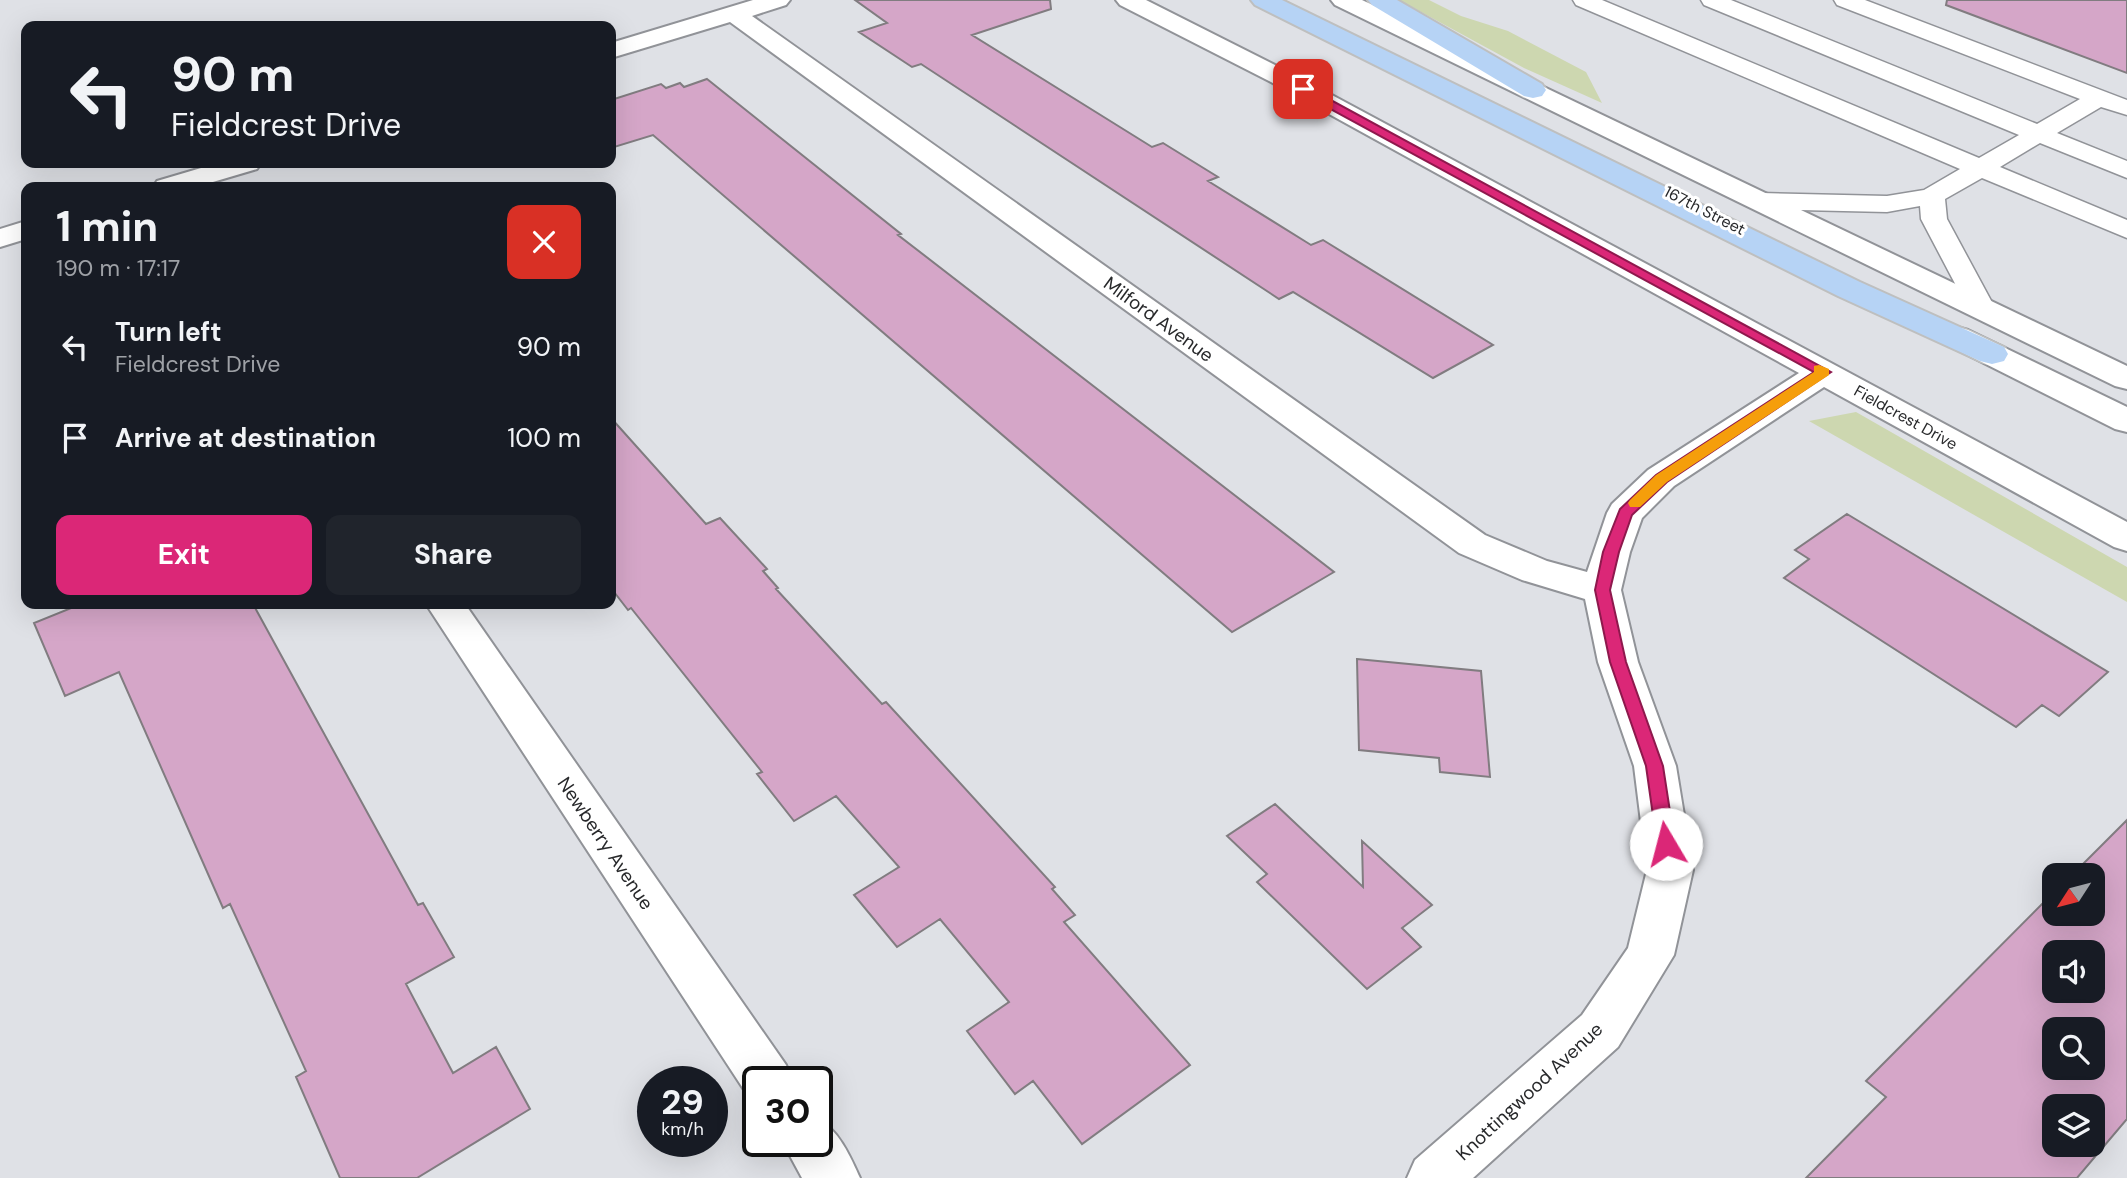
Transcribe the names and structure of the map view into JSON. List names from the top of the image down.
{
  "streets": {
    "street": [
      "167th Street",
      "Milford Avenue",
      "Fieldcrest Drive",
      "Newberry Avenue",
      "Knottingwood Avenue"
    ]
  },
  "crossings": [
    ["Milford Avenue", "Knottingwood Avenue"],
    ["Fieldcrest Drive", "Knottingwood Avenue"]
  ],
  "north": "bottom left",
  "page": {
    "turn": ["90 m", "Fieldcrest Drive"],
    "heading": ["1 min", "190 m · 17:17"],
    "list": [
      {
        "name": "Turn left",
        "note": "Fieldcrest Drive",
        "value": "90 m"
      },
      {
        "name": "Arrive at destination",
        "value": "100 m"
      }
    ],
    "buttons": ["Exit", "Share"],
    "speed": "29 km/h",
    "limit": "30"
  }
}
